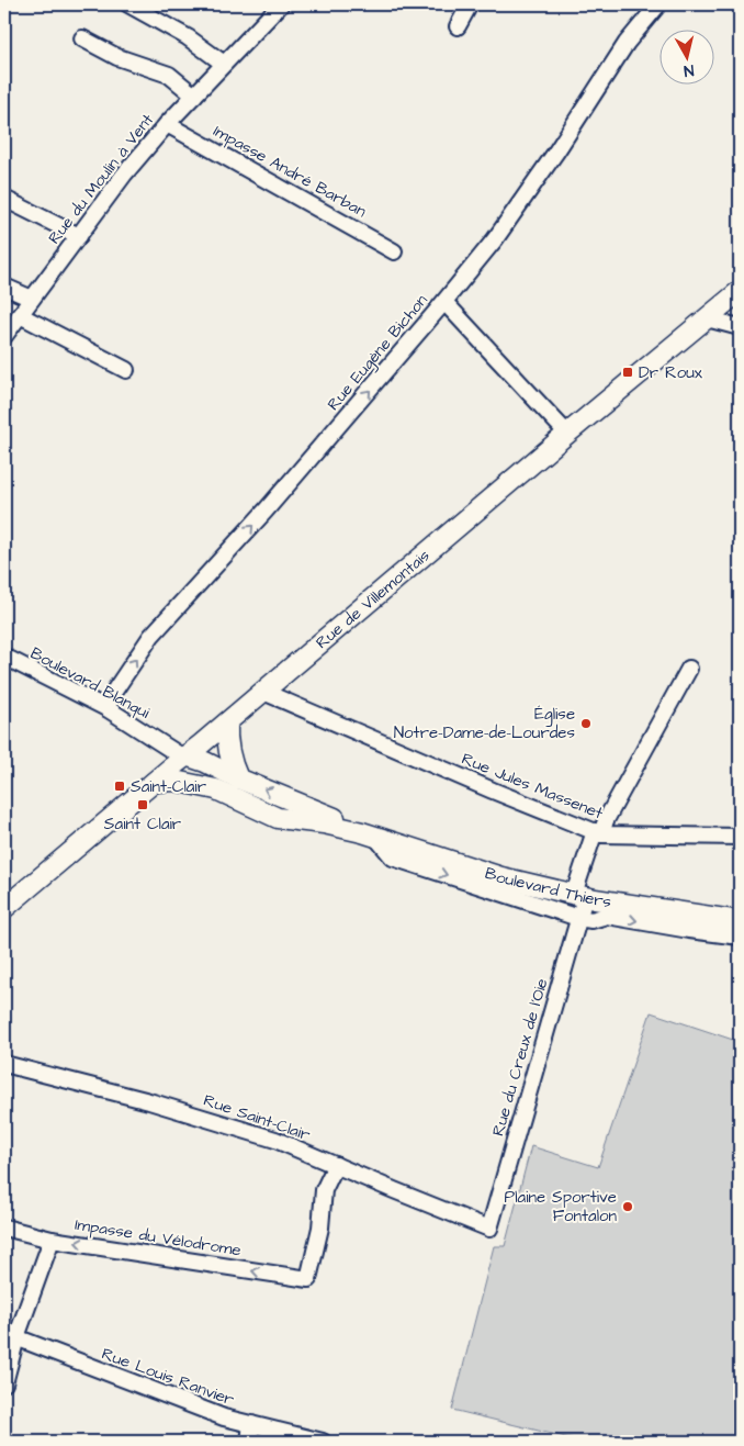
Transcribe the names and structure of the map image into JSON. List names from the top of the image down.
{
  "streets": {
    "main road": ["Rue de Villemontais", "Boulevard Thiers"],
    "street": [
      "Impasse André Barban",
      "Rue du Moulin à Vent",
      "Rue Eugène Bichon",
      "Boulevard Blanqui",
      "Rue Jules Massenet",
      "Rue du Creux de l'Oie",
      "Rue Saint-Clair",
      "Impasse du Vélodrome",
      "Rue Louis Ranvier"
    ]
  },
  "crossings": [
    ["Impasse André Barban", "Rue du Moulin à Vent"],
    ["Rue Eugène Bichon", "Boulevard Blanqui"],
    ["Rue de Villemontais", "Boulevard Blanqui"],
    ["Rue de Villemontais", "Rue Jules Massenet"],
    ["Rue de Villemontais", "Boulevard Thiers"],
    ["Boulevard Blanqui", "Boulevard Thiers"],
    ["Rue Jules Massenet", "Rue du Creux de l'Oie"],
    ["Boulevard Thiers", "Rue du Creux de l'Oie"],
    ["Rue du Creux de l'Oie", "Rue Saint-Clair"],
    ["Rue Saint-Clair", "Impasse du Vélodrome"]
  ],
  "one_way": ["Rue Eugène Bichon"],
  "places": {
    "transit": ["Dr Roux", "Saint-Clair", "Saint Clair"],
    "other": ["Église Notre-Dame-de-Lourdes", "Plaine Sportive Fontalon"]
  },
  "north": "bottom"
}
